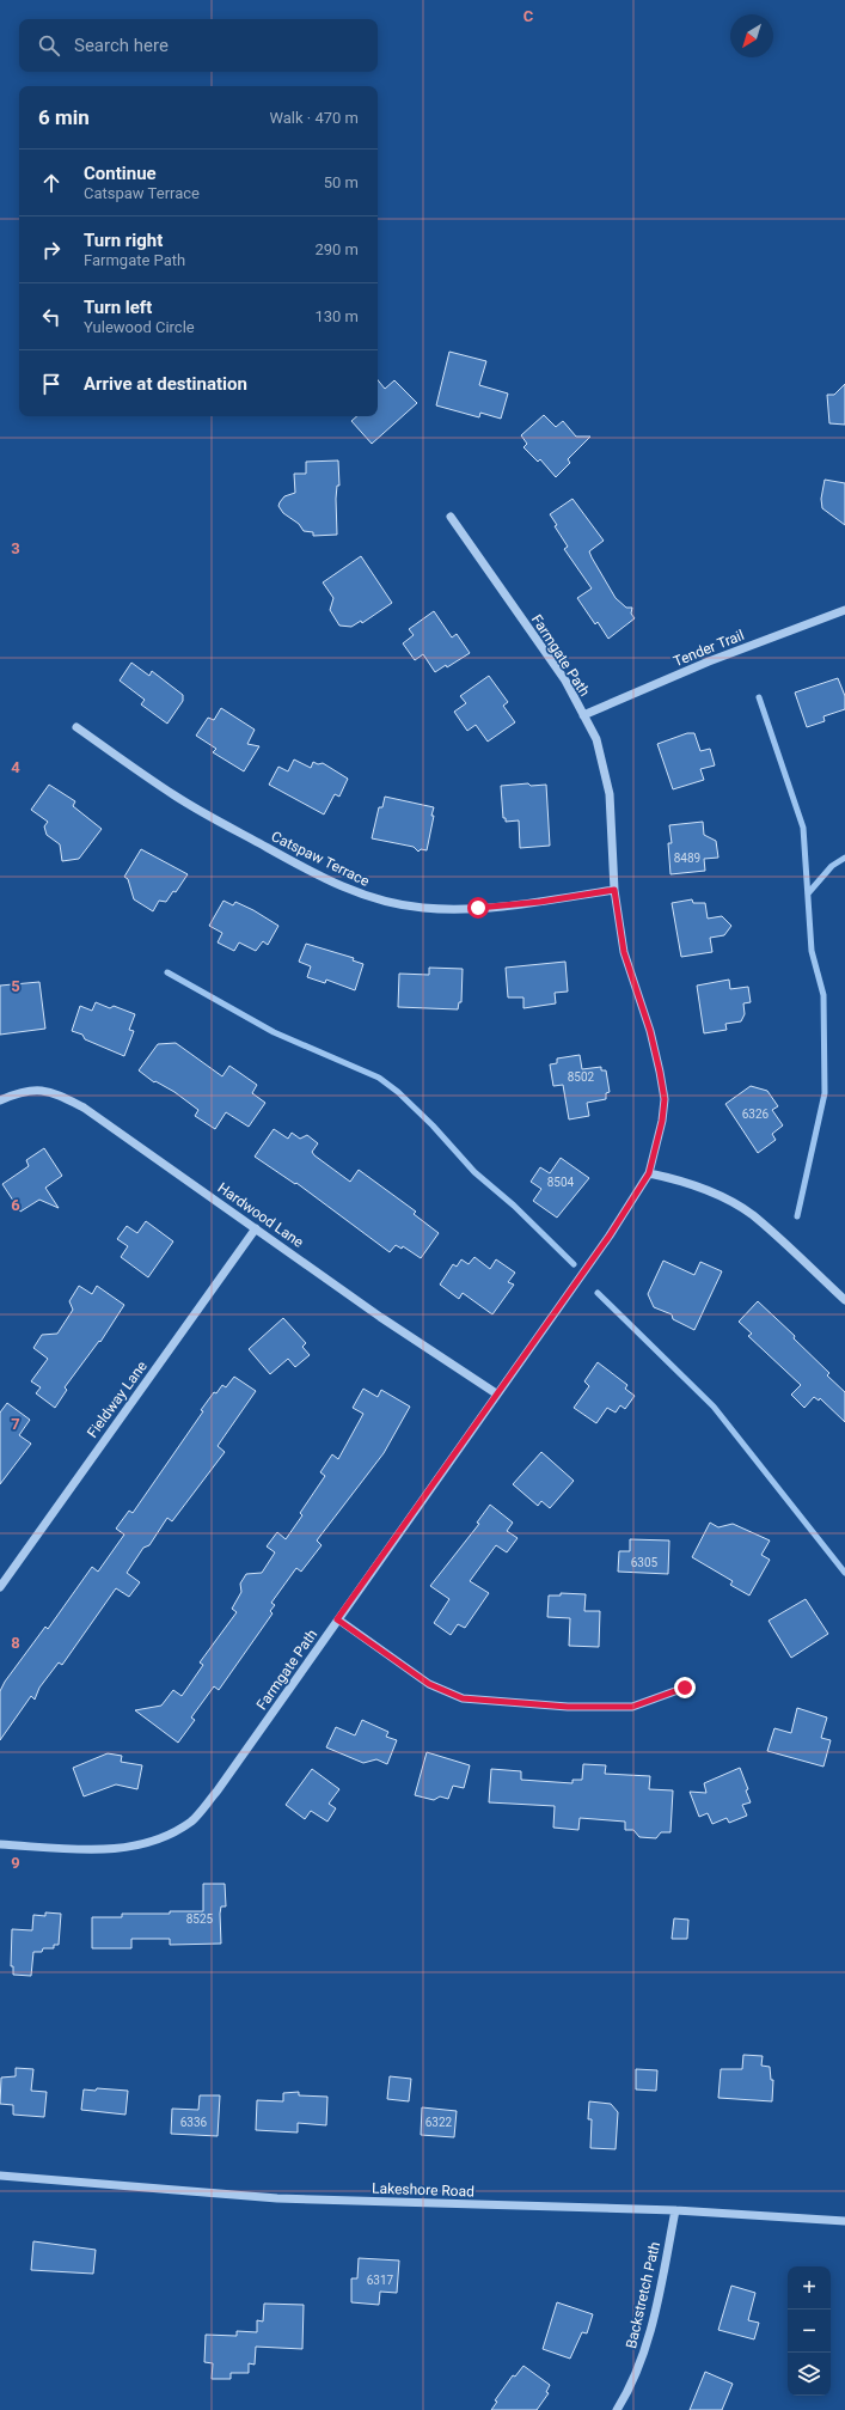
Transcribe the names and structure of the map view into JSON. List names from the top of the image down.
{
  "streets": {
    "street": [
      "Tender Trail",
      "Farmgate Path",
      "Catspaw Terrace",
      "Hardwood Lane",
      "Fieldway Lane",
      "Lakeshore Road",
      "Backstretch Path"
    ]
  },
  "crossings": [
    ["Tender Trail", "Farmgate Path"],
    ["Farmgate Path", "Catspaw Terrace"],
    ["Farmgate Path", "Hardwood Lane"],
    ["Hardwood Lane", "Fieldway Lane"],
    ["Lakeshore Road", "Backstretch Path"]
  ],
  "house_numbers": [
    "8489",
    "8502",
    "6326",
    "8504",
    "6305",
    "8525",
    "6336",
    "6322",
    "6317"
  ],
  "north": "bottom left",
  "page": {
    "search": "Search here",
    "heading": ["6 min", "Walk · 470 m"],
    "list": [
      ["Continue", "Catspaw Terrace", "50 m"],
      ["Turn right", "Farmgate Path", "290 m"],
      ["Turn left", "Yulewood Circle", "130 m"],
      "Arrive at destination"
    ],
    "map_buttons": ["+", "−"]
  },
  "grid": {
    "columns": ["C"],
    "rows": [
      "3",
      "4",
      "5",
      "6",
      "7",
      "8",
      "9"
    ]
  }
}
